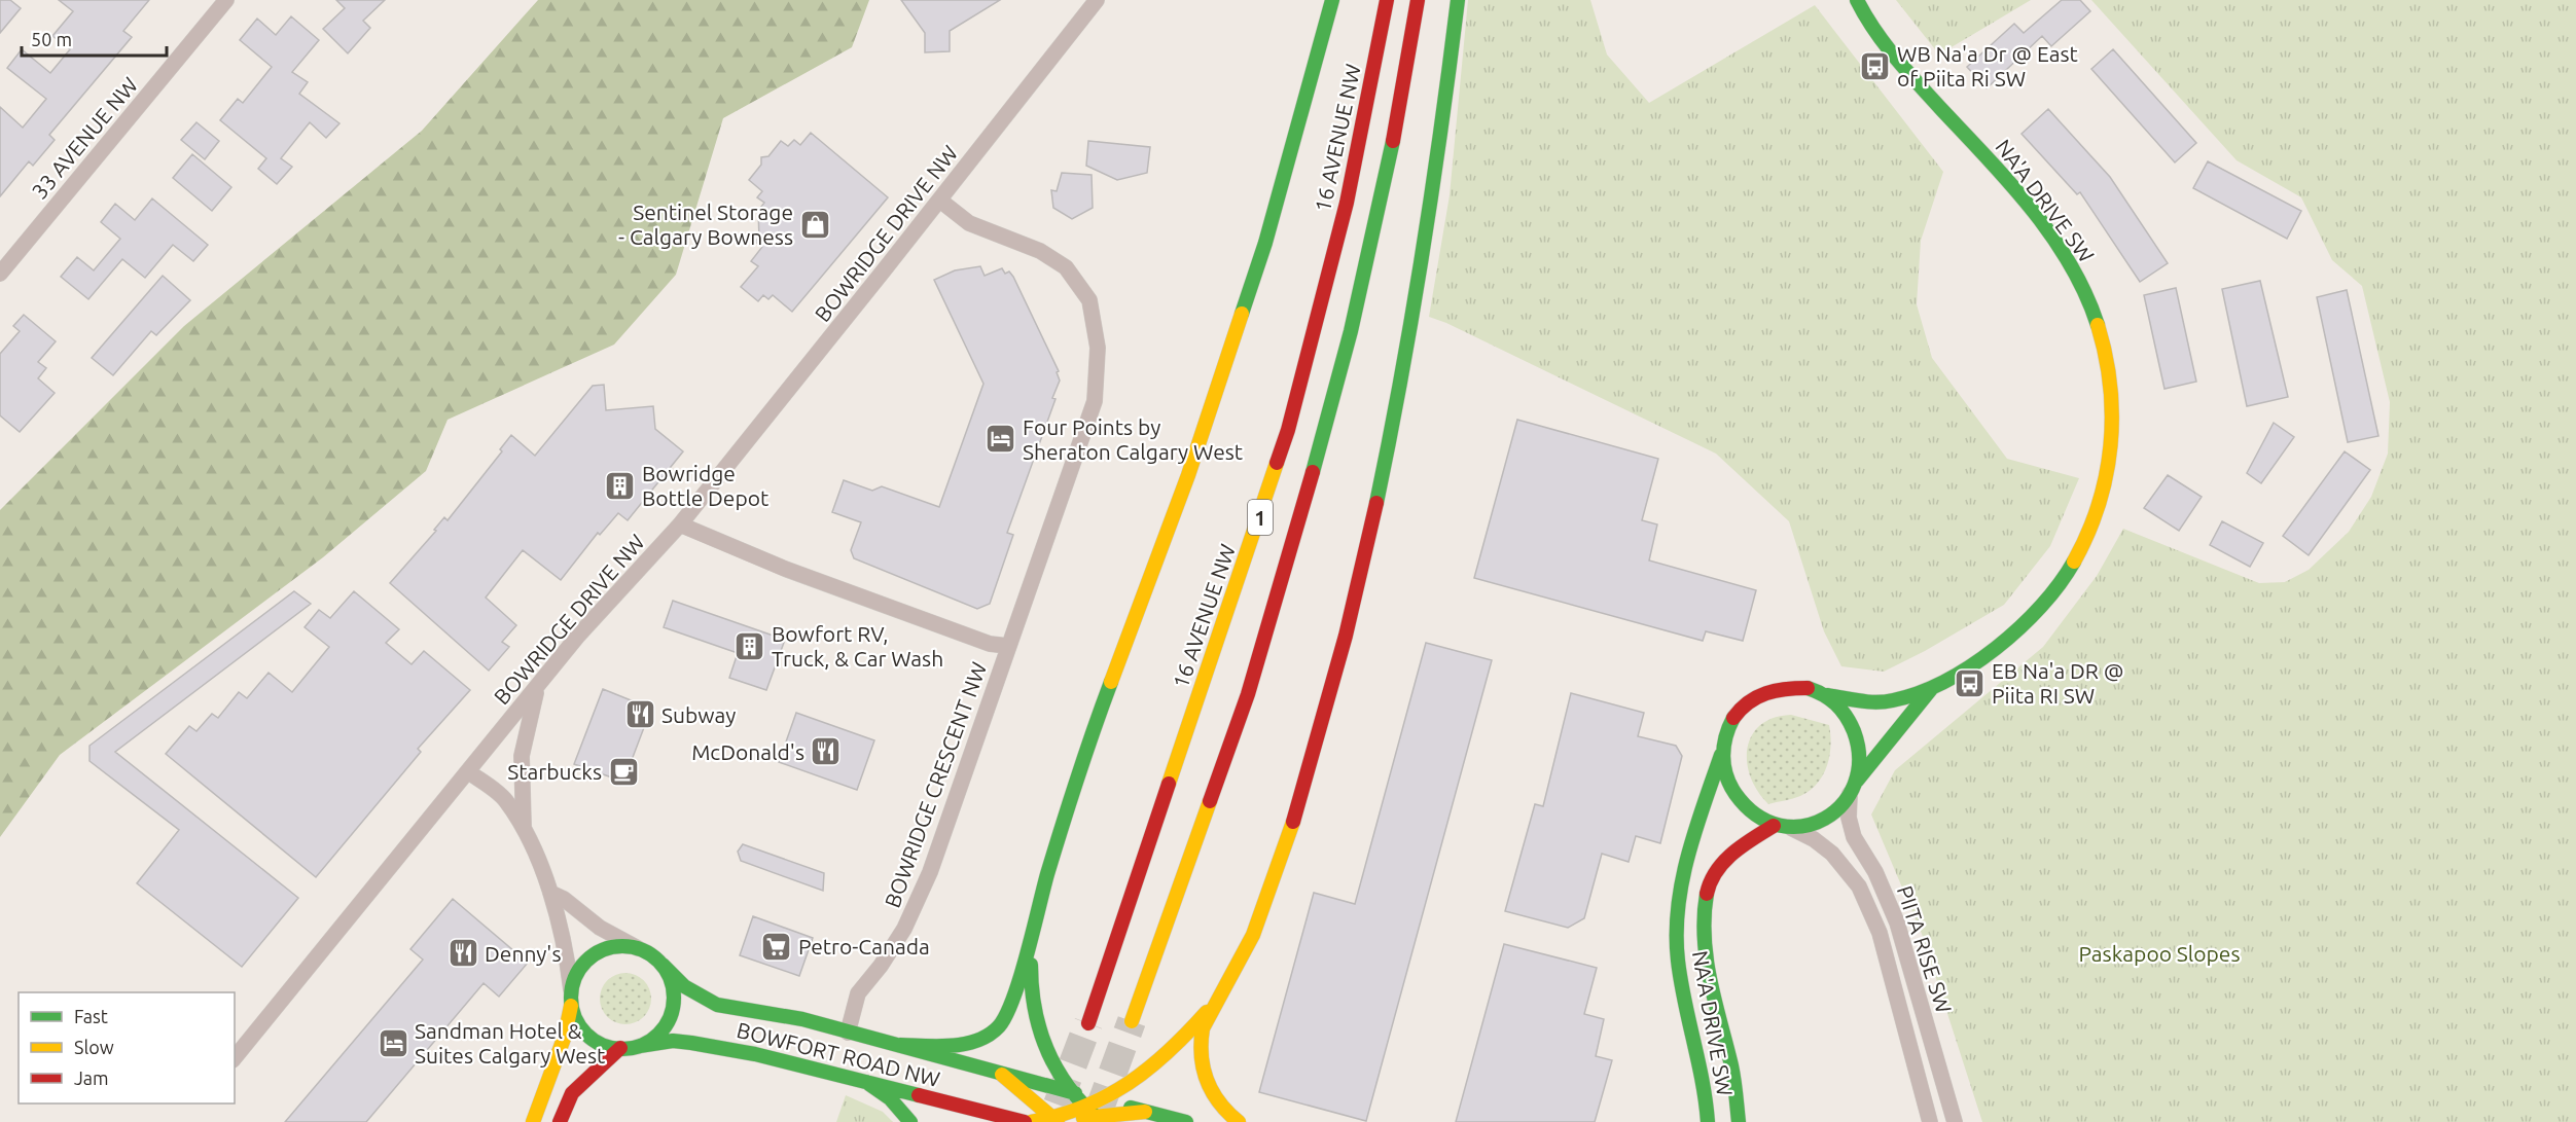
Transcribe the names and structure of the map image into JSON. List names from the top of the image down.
{
  "streets": {
    "main road": [
      "16 AVENUE NW",
      "NA'A DRIVE SW",
      "1",
      "BOWFORT ROAD NW"
    ],
    "street": [
      "33 AVENUE NW",
      "BOWRIDGE DRIVE NW",
      "BOWRIDGE CRESCENT NW",
      "PIITA RISE SW"
    ]
  },
  "crossings": [
    ["NA'A DRIVE SW", "PIITA RISE SW"],
    ["BOWRIDGE DRIVE NW", "BOWRIDGE CRESCENT NW"],
    ["BOWRIDGE CRESCENT NW", "BOWFORT ROAD NW"]
  ],
  "parks": ["Paskapoo Slopes"],
  "places": {
    "bus stop": ["WB Na'a Dr @ East of Piita Ri SW", "EB Na'a DR @ Piita RI SW"],
    "shop": ["Sentinel Storage - Calgary Bowness"],
    "hotel": ["Four Points by Sheraton Calgary West", "Sandman Hotel & Suites Calgary West"],
    "building": ["Bowridge Bottle Depot", "Bowfort RV, Truck, & Car Wash"],
    "restaurant": ["Subway", "McDonald's", "Denny's"],
    "cafe": ["Starbucks"],
    "supermarket": ["Petro-Canada"]
  },
  "legend": ["Fast", "Slow", "Jam"],
  "scale_bar": "50 m"
}
